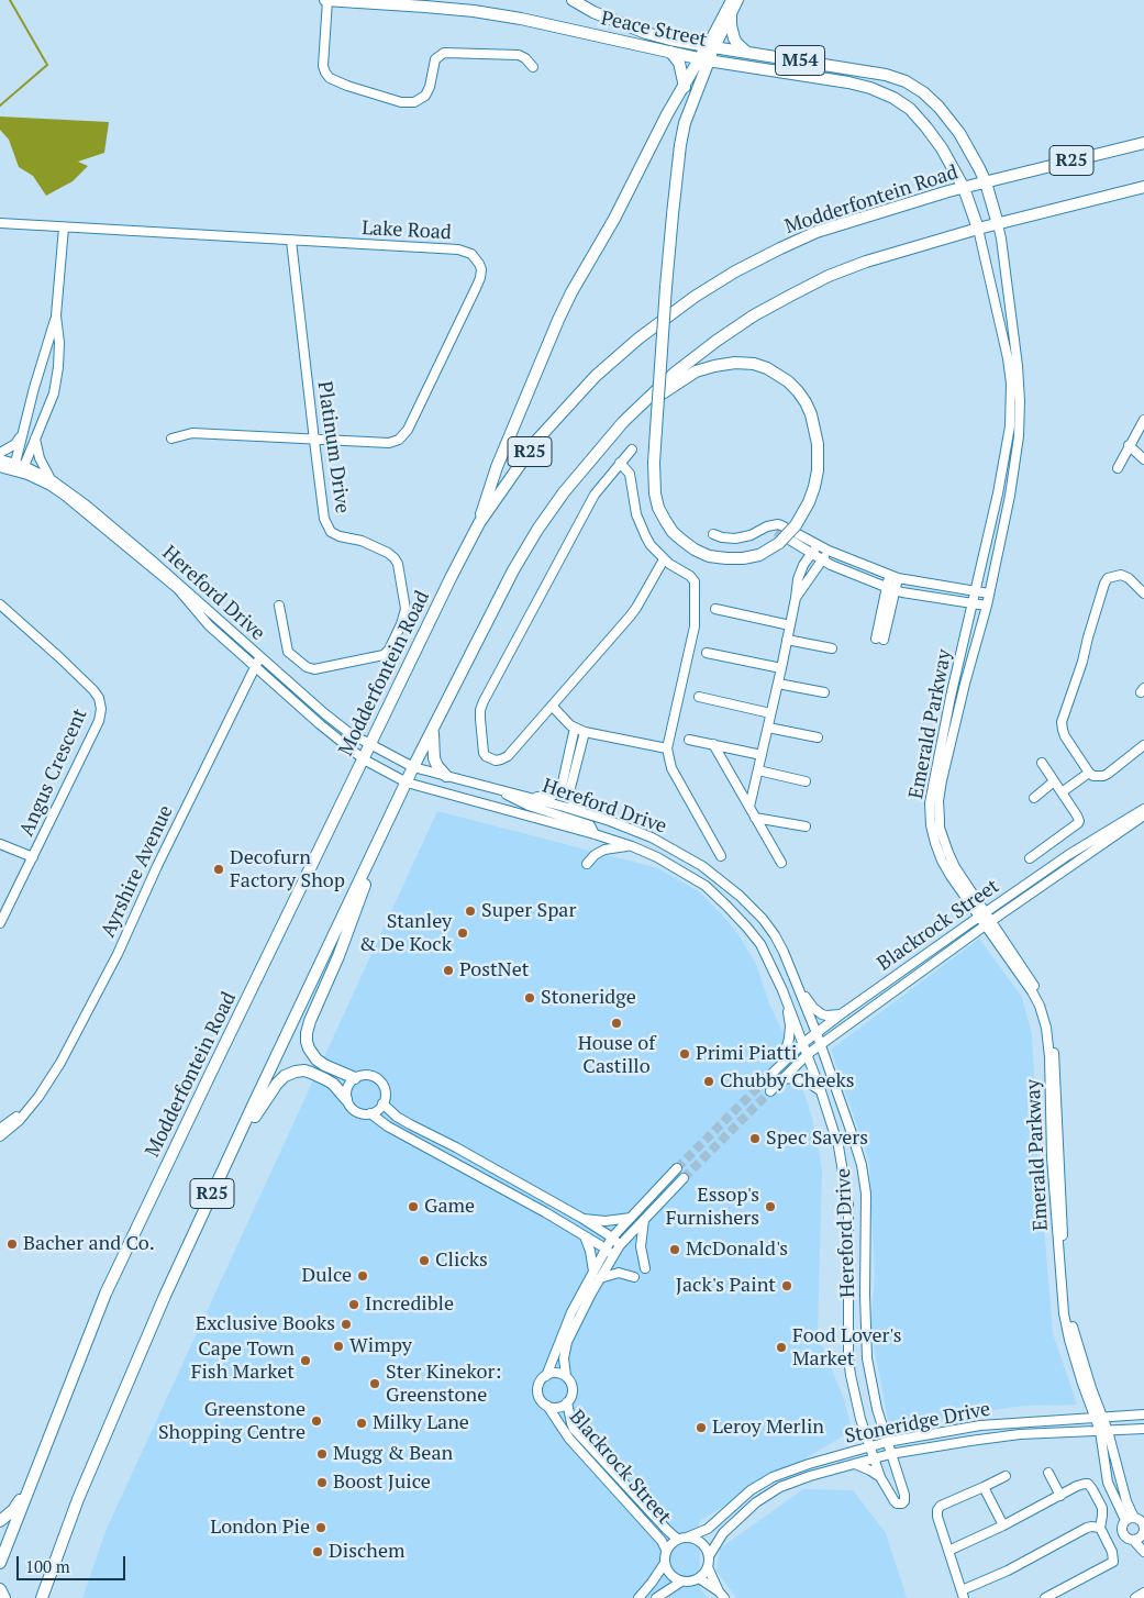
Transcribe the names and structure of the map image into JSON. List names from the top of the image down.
{
  "streets": {
    "main road": [
      "Peace Street",
      "M54",
      "R25",
      "Modderfontein Road"
    ],
    "street": [
      "Lake Road",
      "Platinum Drive",
      "Hereford Drive",
      "Emerald Parkway",
      "Angus Crescent",
      "Ayrshire Avenue",
      "Blackrock Street",
      "Stoneridge Drive"
    ]
  },
  "crossings": [
    ["Peace Street", "M54"],
    ["Peace Street", "R25"],
    ["Peace Street", "Modderfontein Road"],
    ["Peace Street", "Emerald Parkway"],
    ["M54", "R25"],
    ["M54", "Modderfontein Road"],
    ["M54", "Emerald Parkway"],
    ["R25", "Hereford Drive"],
    ["R25", "Emerald Parkway"],
    ["Modderfontein Road", "Hereford Drive"],
    ["Lake Road", "Platinum Drive"],
    ["Hereford Drive", "Ayrshire Avenue"],
    ["Hereford Drive", "Blackrock Street"],
    ["Hereford Drive", "Stoneridge Drive"],
    ["Emerald Parkway", "Blackrock Street"],
    ["Emerald Parkway", "Stoneridge Drive"],
    ["Blackrock Street", "Stoneridge Drive"]
  ],
  "places": [
    "Decofurn Factory Shop",
    "Super Spar",
    "Stanley & De Kock",
    "PostNet",
    "Stoneridge",
    "House of Castillo",
    "Primi Piatti",
    "Chubby Cheeks",
    "Spec Savers",
    "Game",
    "Essop's Furnishers",
    "Bacher and Co.",
    "McDonald's",
    "Clicks",
    "Dulce",
    "Jack's Paint",
    "Incredible",
    "Exclusive Books",
    "Wimpy",
    "Food Lover's Market",
    "Cape Town Fish Market",
    "Ster Kinekor: Greenstone",
    "Greenstone Shopping Centre",
    "Milky Lane",
    "Leroy Merlin",
    "Mugg & Bean",
    "Boost Juice",
    "London Pie",
    "Dischem"
  ],
  "scale_bar": "100 m"
}
